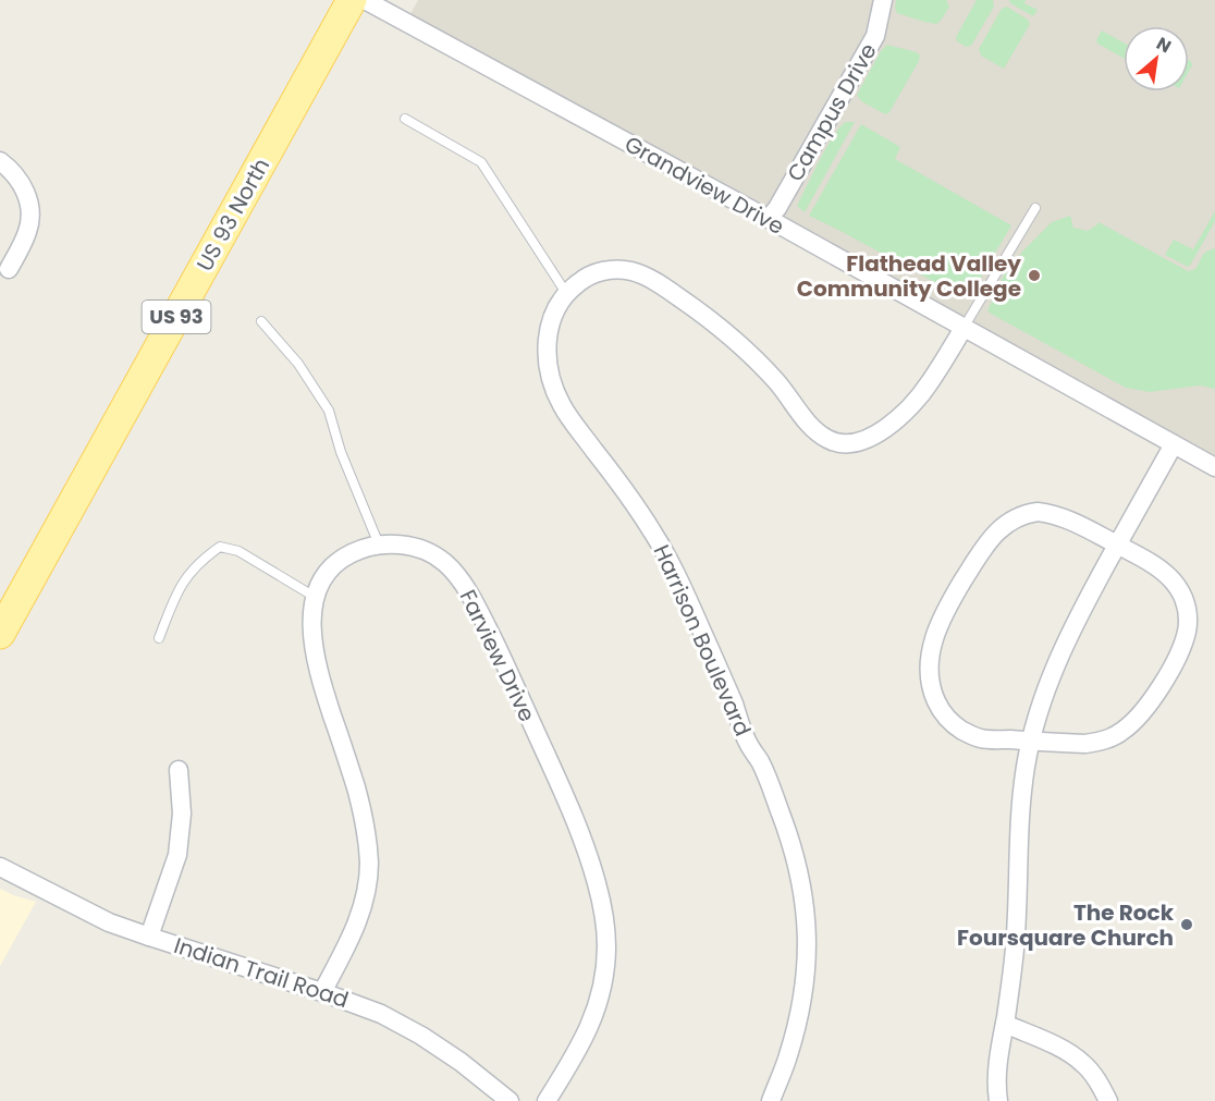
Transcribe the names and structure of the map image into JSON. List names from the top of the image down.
{
  "streets": {
    "main road": ["US 93 North", "US 93"],
    "street": [
      "Campus Drive",
      "Grandview Drive",
      "Harrison Boulevard",
      "Farview Drive",
      "Indian Trail Road"
    ]
  },
  "crossings": [
    ["Campus Drive", "Grandview Drive"],
    ["Grandview Drive", "Harrison Boulevard"],
    ["Farview Drive", "Indian Trail Road"]
  ],
  "places": ["Flathead Valley Community College", "The Rock Foursquare Church"],
  "north": "top right"
}
